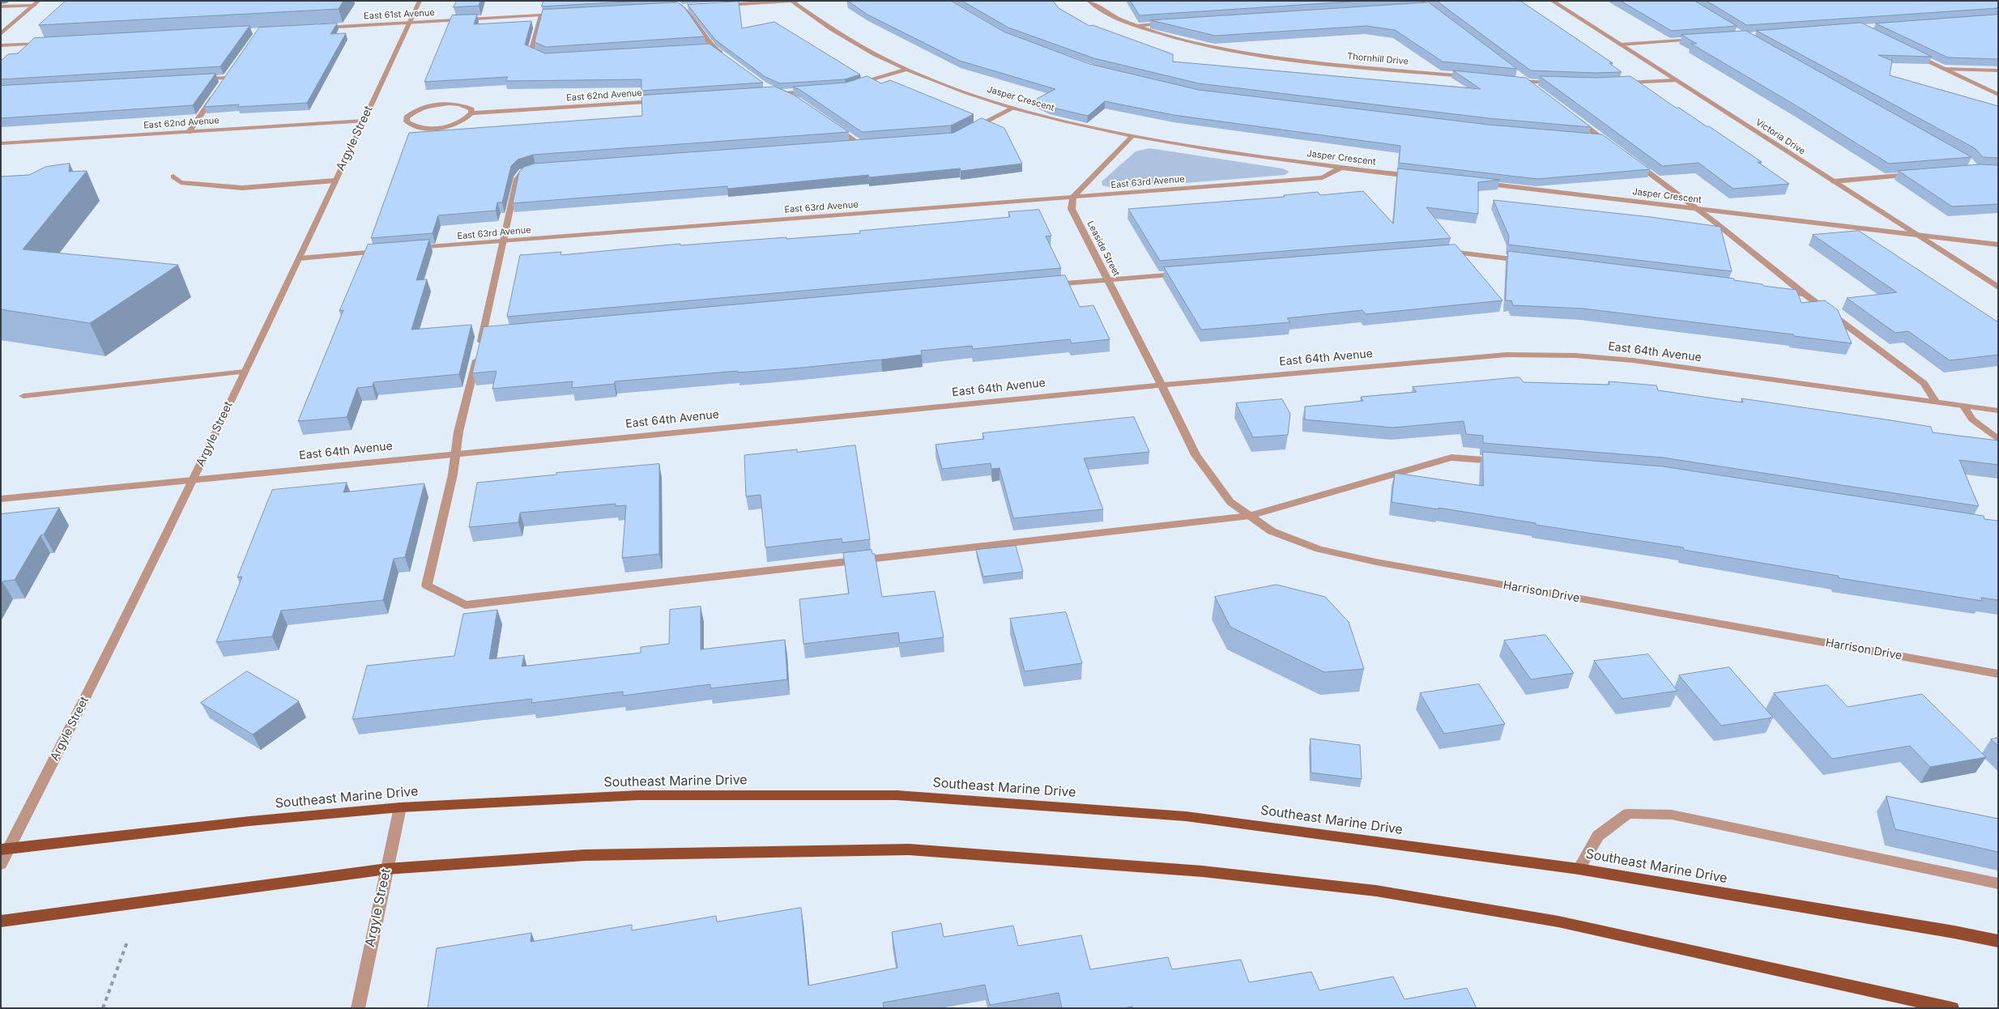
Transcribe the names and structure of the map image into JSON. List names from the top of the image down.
{
  "streets": {
    "main road": ["Southeast Marine Drive"],
    "street": [
      "East 61st Avenue",
      "Thornhill Drive",
      "East 62nd Avenue",
      "Jasper Crescent",
      "Victoria Drive",
      "Argyle Street",
      "East 63rd Avenue",
      "Leaside Street",
      "East 64th Avenue",
      "Harrison Drive"
    ]
  },
  "crossings": [
    ["East 61st Avenue", "Argyle Street"],
    ["East 62nd Avenue", "Argyle Street"],
    ["Jasper Crescent", "Victoria Drive"],
    ["Jasper Crescent", "East 63rd Avenue"],
    ["Argyle Street", "East 64th Avenue"],
    ["Argyle Street", "Southeast Marine Drive"],
    ["East 63rd Avenue", "Leaside Street"],
    ["Leaside Street", "East 64th Avenue"],
    ["Leaside Street", "Harrison Drive"],
    ["East 64th Avenue", "Harrison Drive"]
  ]
}
